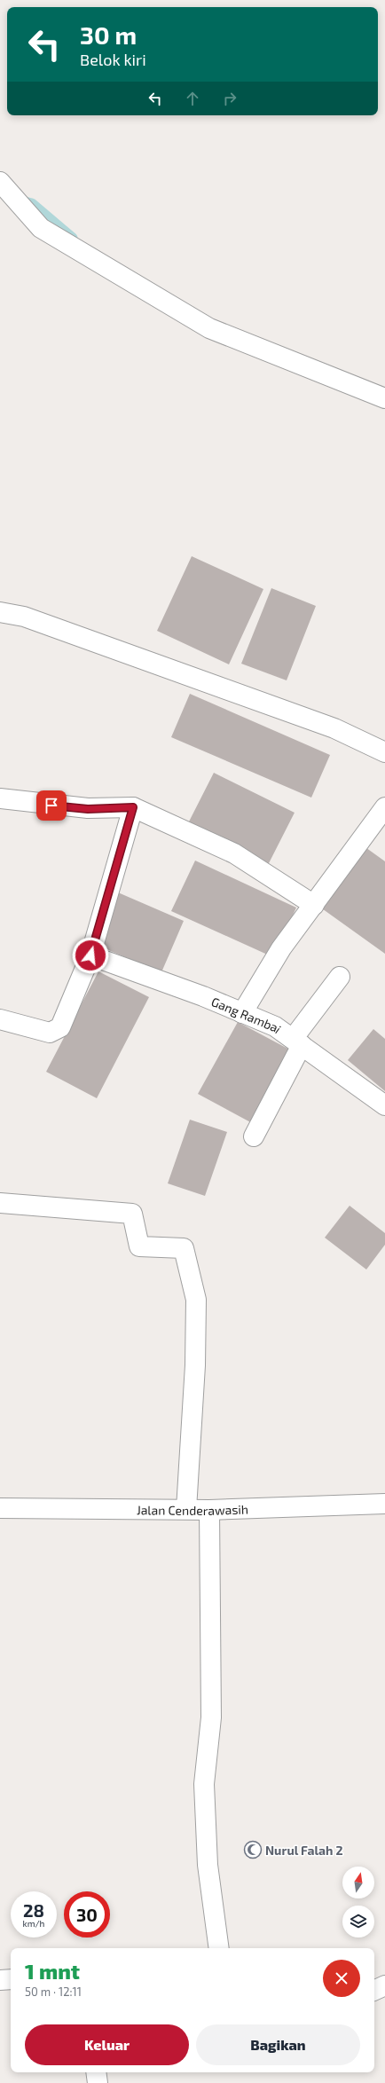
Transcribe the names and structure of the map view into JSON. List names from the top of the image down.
{
  "streets": {
    "street": ["Gang Rambai", "Jalan Cenderawasih"]
  },
  "places": {
    "mosque": ["Nurul Falah 2"]
  },
  "north": "top",
  "page": {
    "turn": ["30 m", "Belok kiri"],
    "speed": "28 km/h",
    "limit": "30",
    "heading": ["1 mnt", "50 m · 12:11"],
    "buttons": ["Keluar", "Bagikan"]
  }
}
